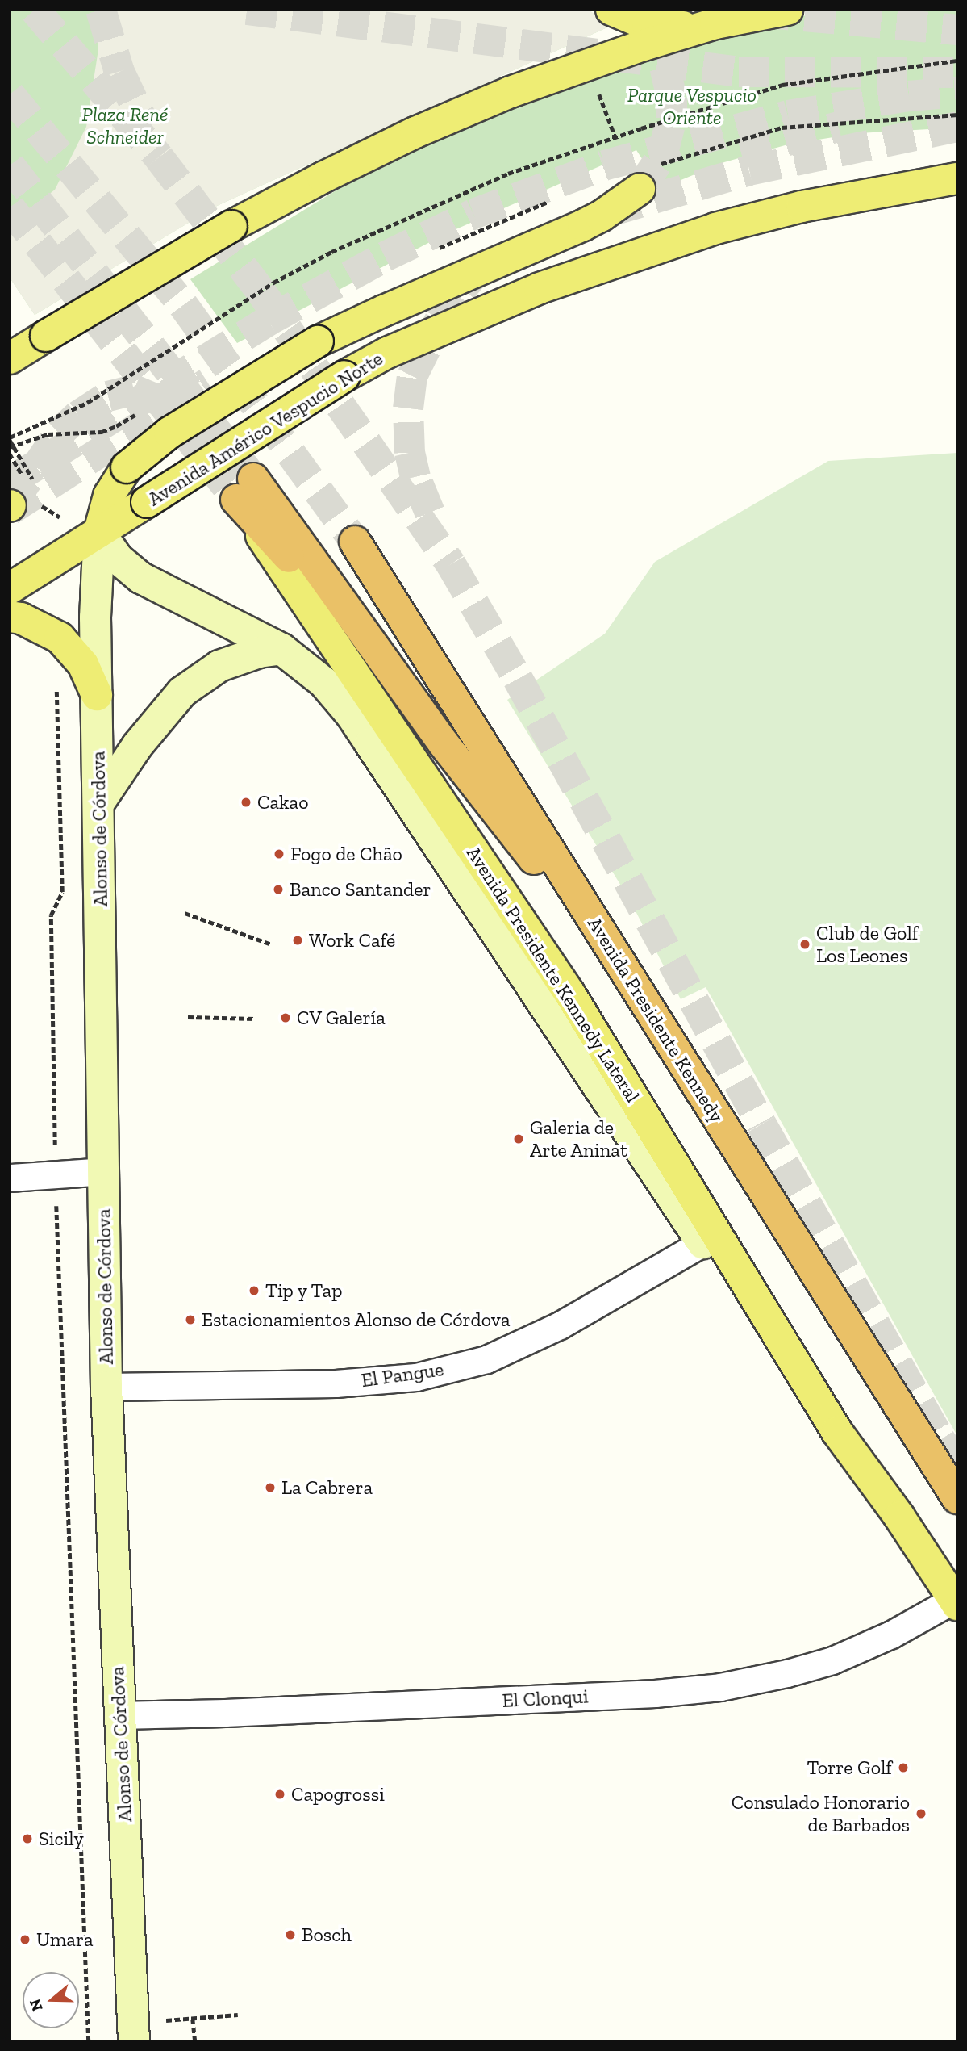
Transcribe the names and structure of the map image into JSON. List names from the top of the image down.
{
  "streets": {
    "highway": ["Avenida Presidente Kennedy"],
    "main road": ["Avenida Américo Vespucio Norte", "Alonso de Córdova", "Avenida Presidente Kennedy Lateral"],
    "street": ["El Pangue", "El Clonqui"]
  },
  "crossings": [
    ["Avenida Américo Vespucio Norte", "Alonso de Córdova"],
    ["Avenida Américo Vespucio Norte", "Avenida Presidente Kennedy Lateral"],
    ["Alonso de Córdova", "Avenida Presidente Kennedy Lateral"],
    ["Alonso de Córdova", "El Pangue"],
    ["Alonso de Córdova", "El Clonqui"],
    ["Avenida Presidente Kennedy Lateral", "El Pangue"],
    ["Avenida Presidente Kennedy Lateral", "El Clonqui"]
  ],
  "parks": ["Parque Vespucio Oriente", "Plaza René Schneider"],
  "places": [
    "Cakao",
    "Fogo de Chão",
    "Banco Santander",
    "Work Café",
    "Club de Golf Los Leones",
    "CV Galería",
    "Galeria de Arte Aninat",
    "Tip y Tap",
    "Estacionamientos Alonso de Córdova",
    "La Cabrera",
    "Torre Golf",
    "Capogrossi",
    "Consulado Honorario de Barbados",
    "Sicily",
    "Bosch",
    "Umara"
  ],
  "north": "left"
}
